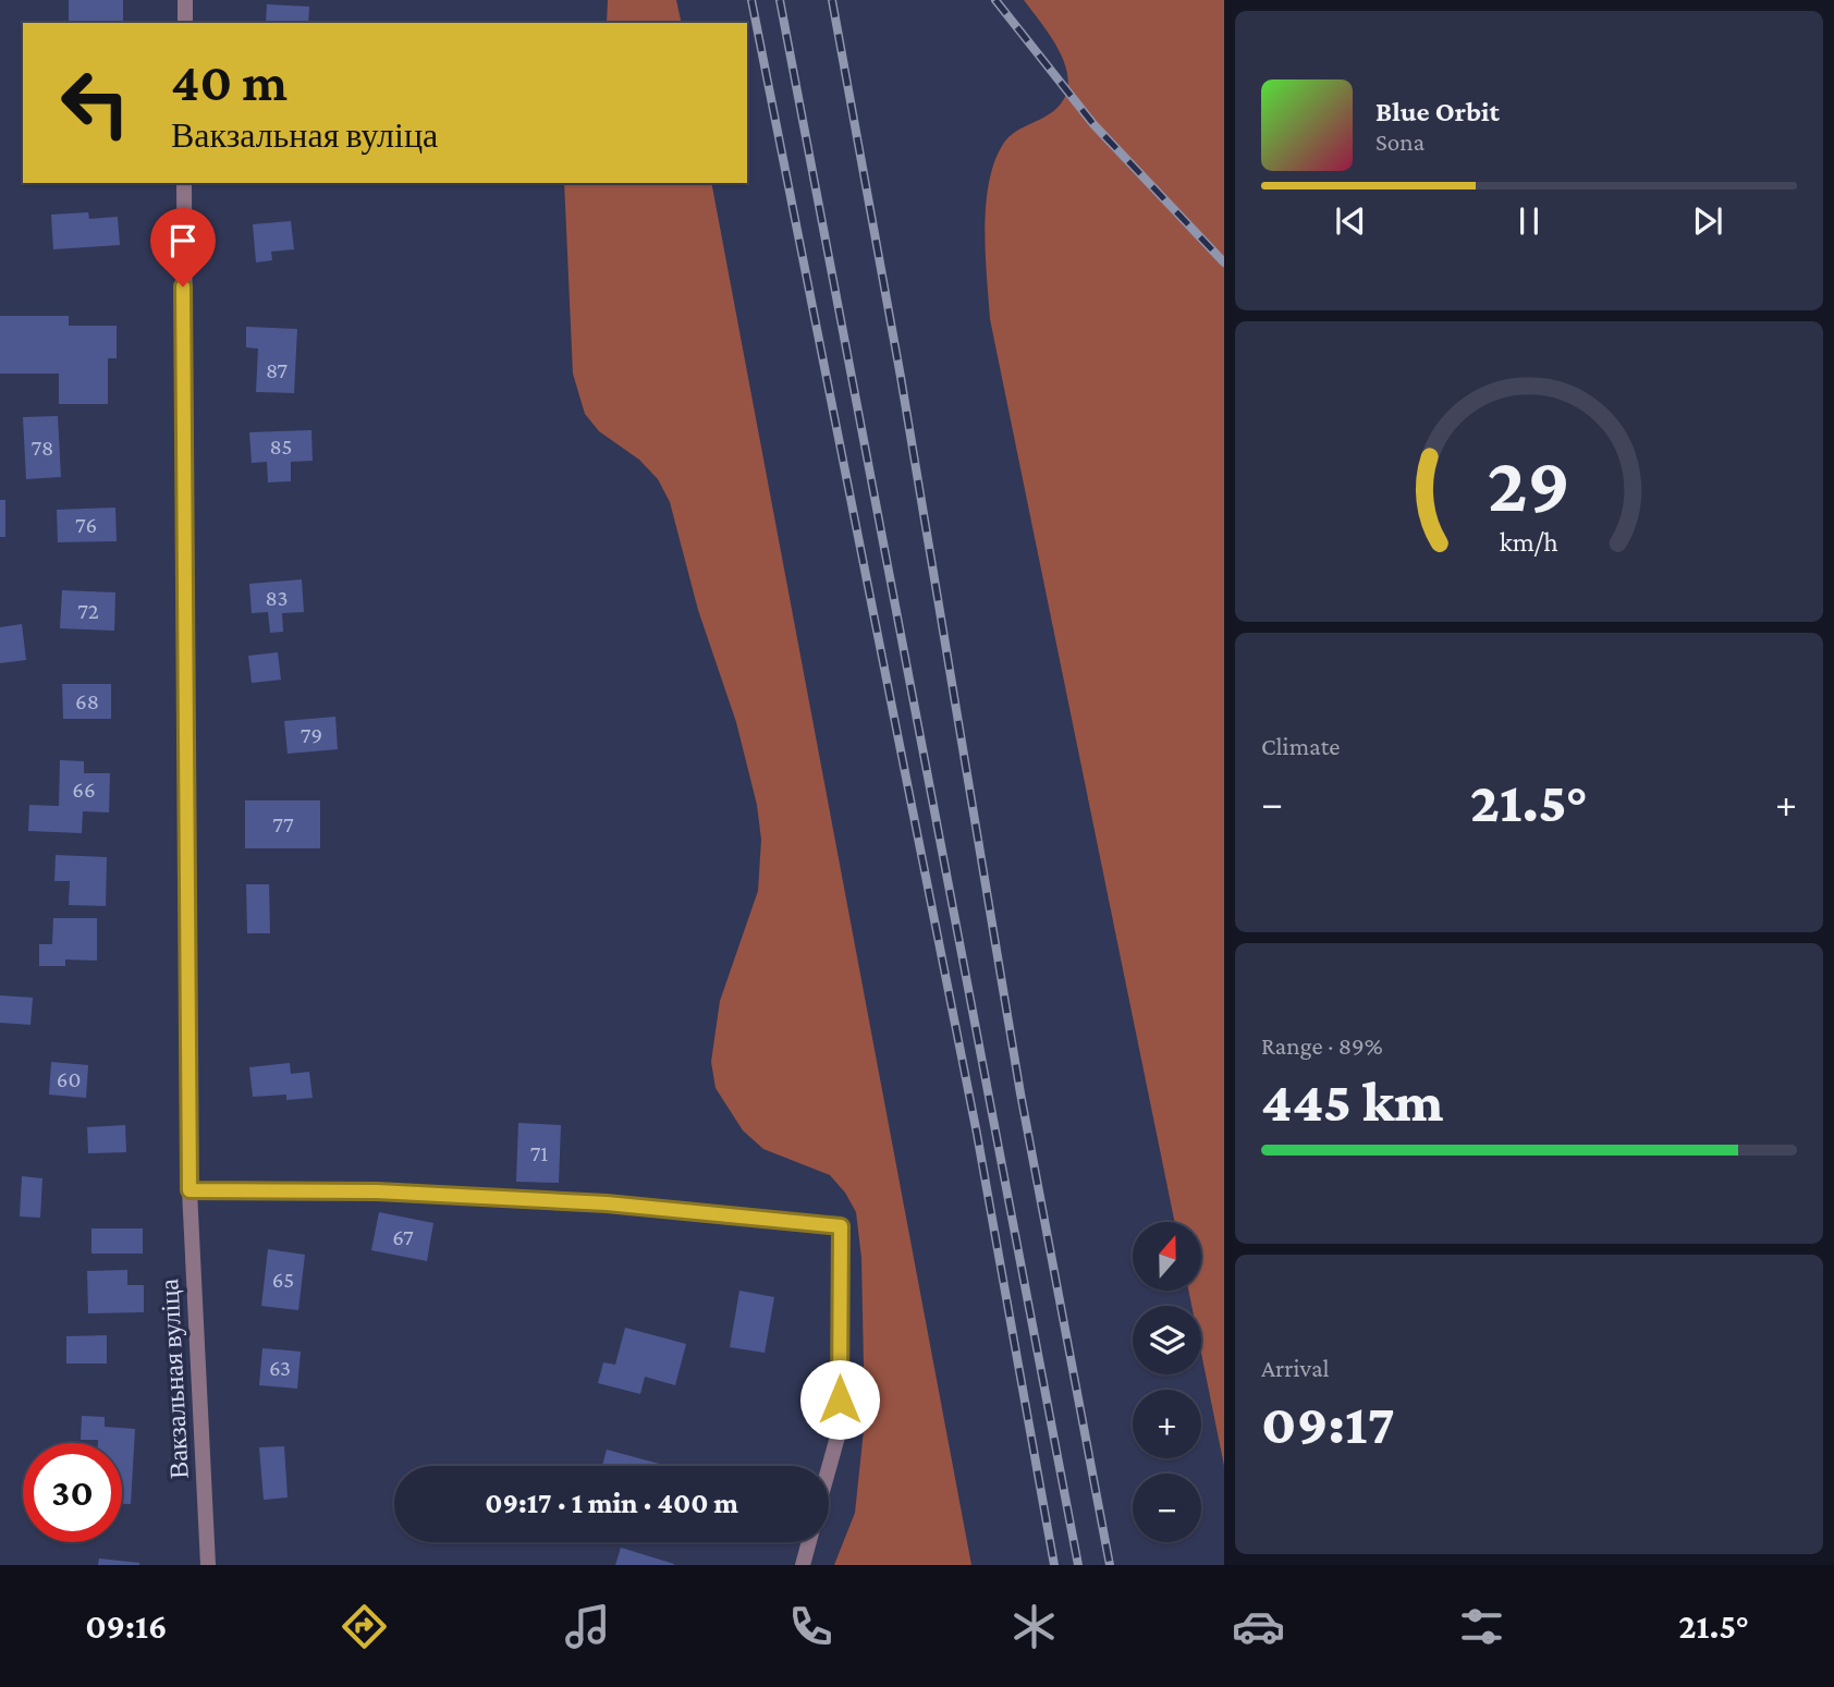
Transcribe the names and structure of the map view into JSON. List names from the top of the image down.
{
  "streets": {
    "street": ["Вакзальная вуліца"]
  },
  "house_numbers": [
    "87",
    "85",
    "78",
    "76",
    "83",
    "72",
    "68",
    "79",
    "66",
    "77",
    "60",
    "71",
    "67",
    "65",
    "63"
  ],
  "north": "top",
  "page": {
    "turn": ["40 m", "Вакзальная вуліца"],
    "song": ["Blue Orbit", "Sona"],
    "tile": [
      "Climate",
      ["Range · 89%", "445 km"],
      ["Arrival", "09:17"]
    ],
    "heat": ["−", "21.5°", "+"],
    "map_buttons": ["+", "−"],
    "limit": "30",
    "trip": "09:17 · 1 min · 400 m",
    "tabs": ["09:16", "21.5°"],
    "gauge": ["29", "km/h"]
  }
}
